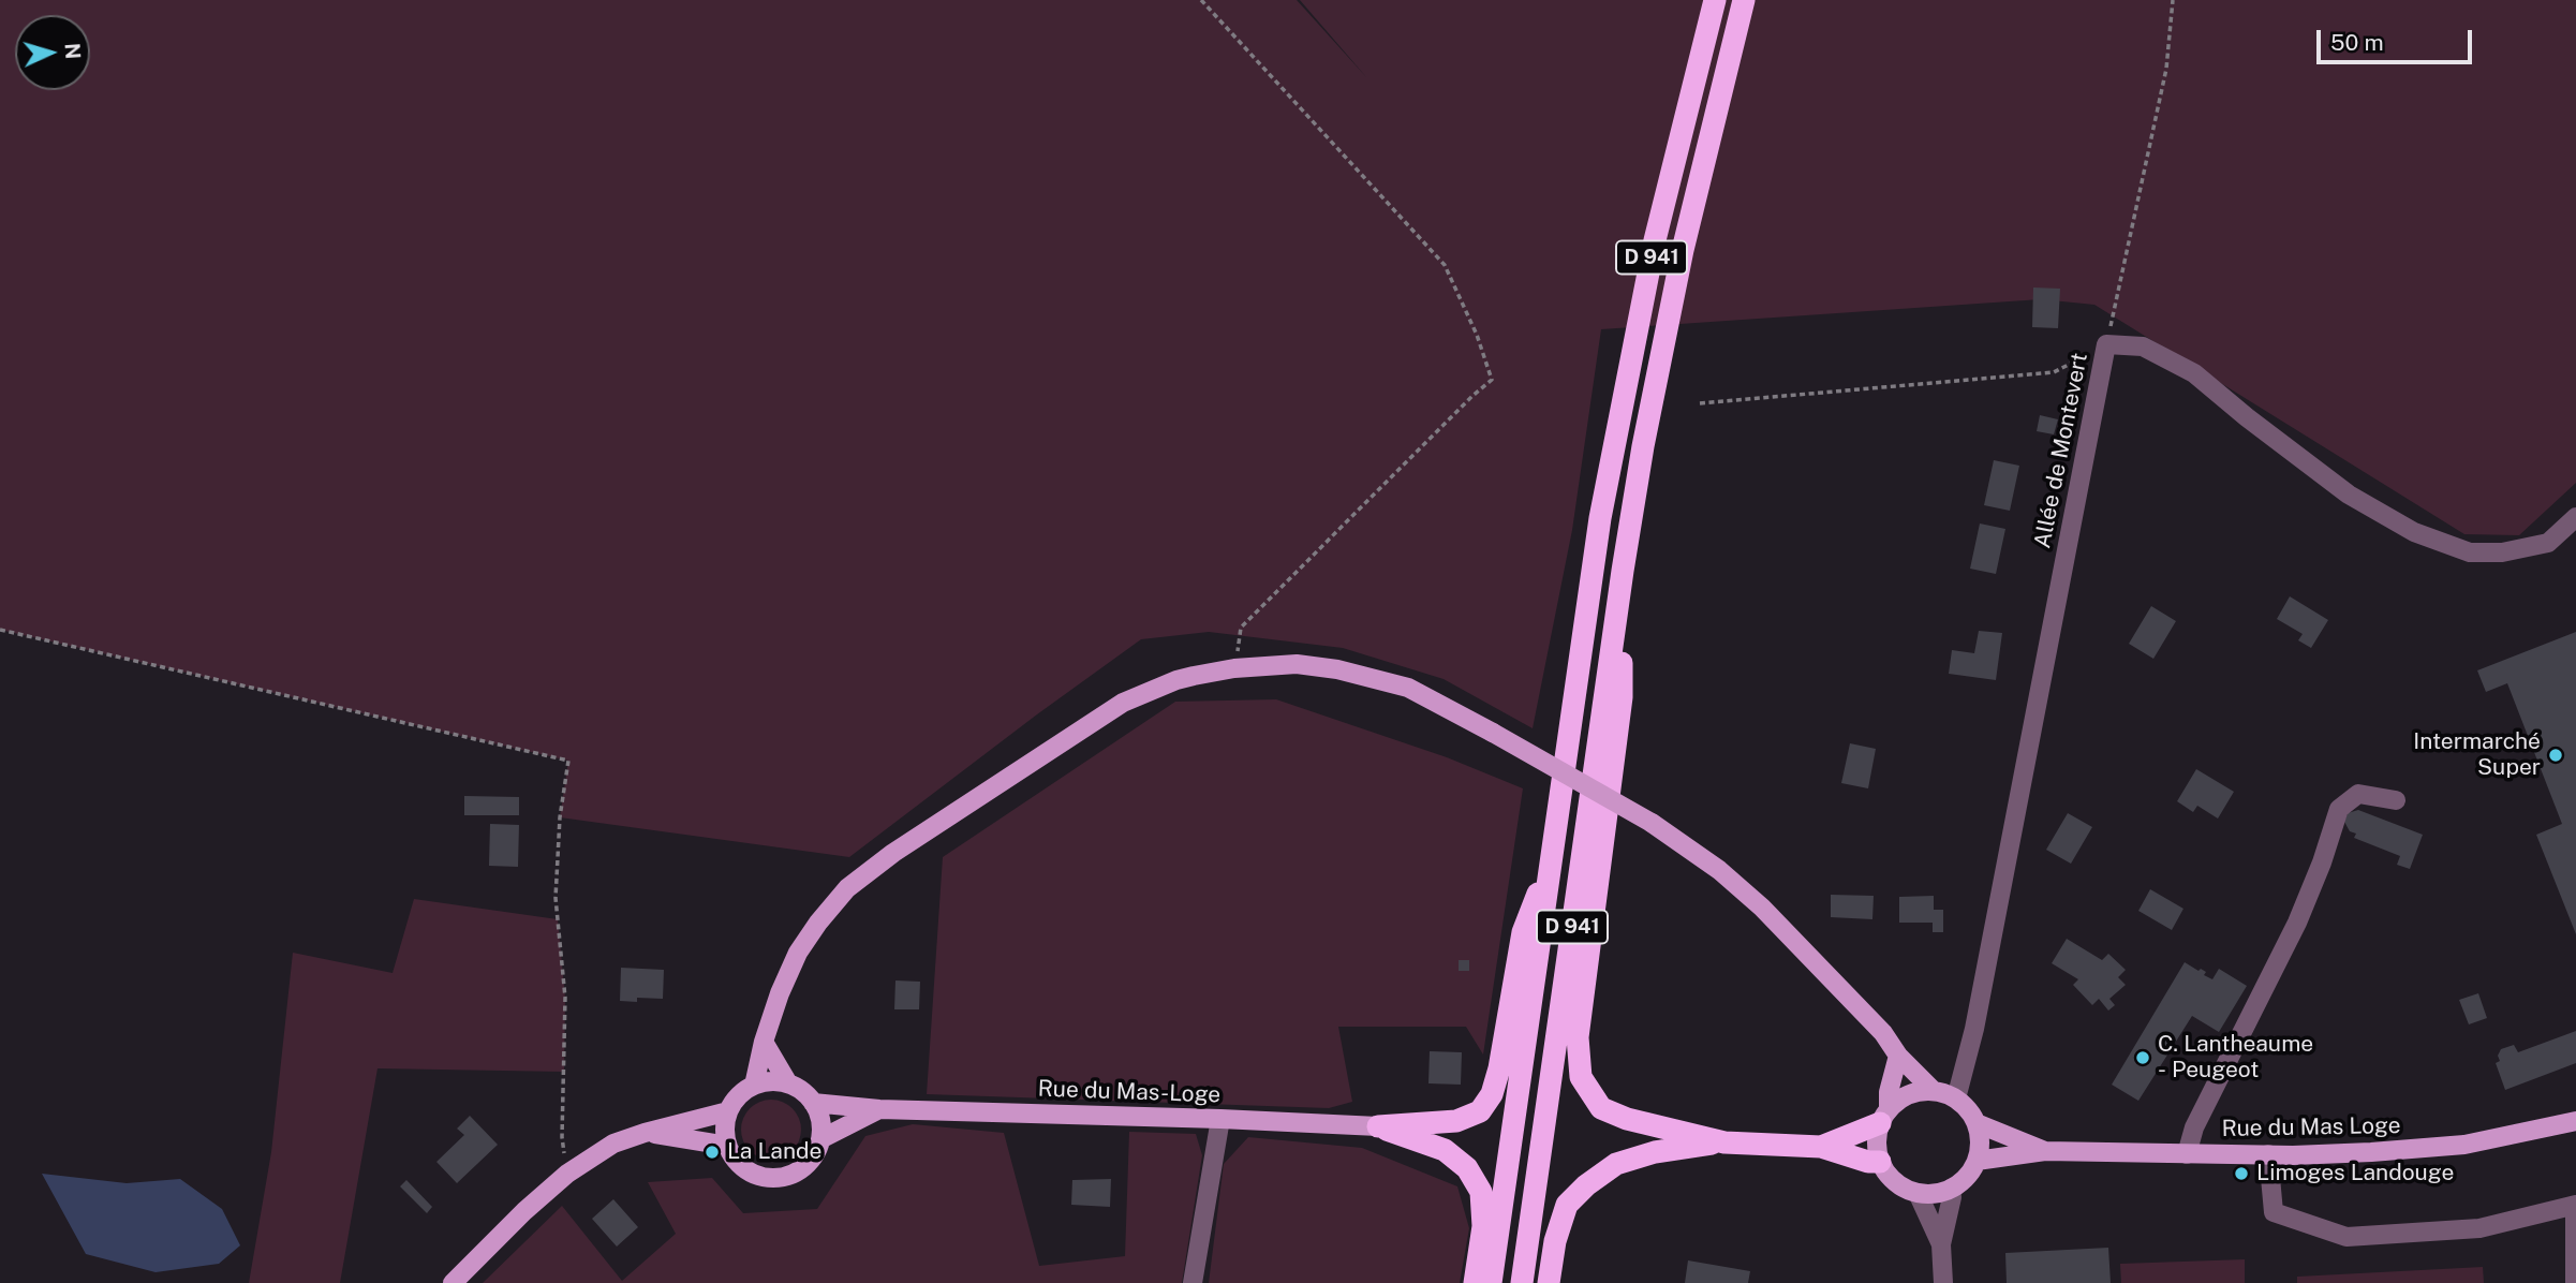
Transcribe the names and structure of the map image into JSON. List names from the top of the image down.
{
  "streets": {
    "highway": ["D 941"],
    "main road": ["Rue du Mas-Loge", "Rue du Mas Loge"],
    "street": ["Allée de Montevert"]
  },
  "crossings": [
    ["Allée de Montevert", "Rue du Mas Loge"]
  ],
  "places": [
    "Intermarché Super",
    "C. Lantheaume - Peugeot",
    "La Lande",
    "Limoges Landouge"
  ],
  "scale_bar": "50 m",
  "north": "right"
}
